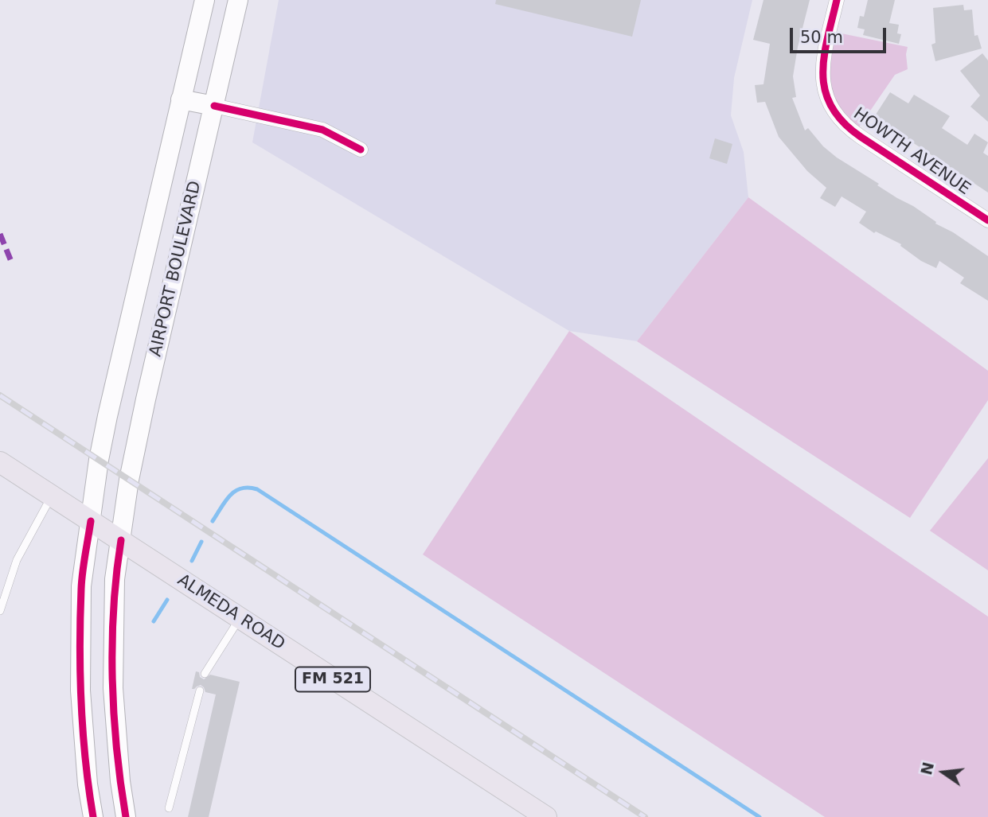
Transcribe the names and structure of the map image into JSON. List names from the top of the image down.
{
  "streets": {
    "main road": ["AIRPORT BOULEVARD", "ALMEDA ROAD", "FM 521"],
    "street": ["HOWTH AVENUE"]
  },
  "crossings": [
    ["AIRPORT BOULEVARD", "ALMEDA ROAD"]
  ],
  "scale_bar": "50 m",
  "north": "left"
}
